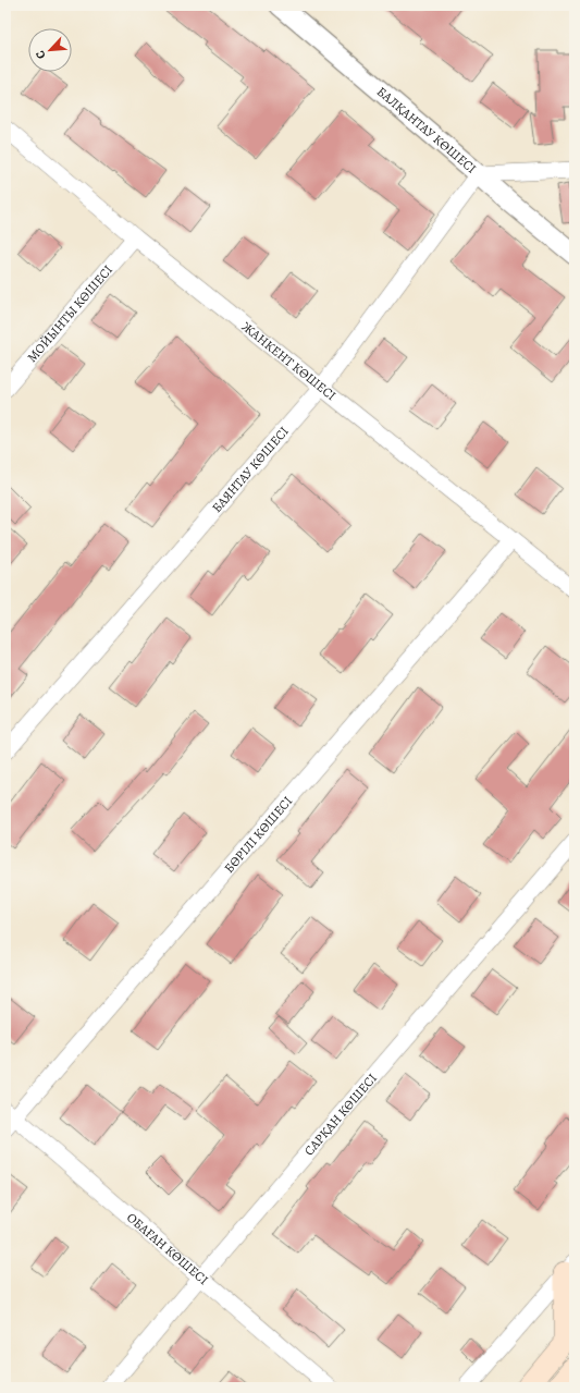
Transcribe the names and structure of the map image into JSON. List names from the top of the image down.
{
  "streets": {
    "street": [
      "БАЛҚАНТАУ КӨШЕСІ",
      "МОЙЫНТЫ КӨШЕСІ",
      "ЖАНКЕНТ КӨШЕСІ",
      "БАЯНТАУ КӨШЕСІ",
      "БӨРІЛІ КӨШЕСІ",
      "САРҚАН КӨШЕСІ",
      "ОБАҒАН КӨШЕСІ"
    ]
  },
  "crossings": [
    ["БАЛҚАНТАУ КӨШЕСІ", "БАЯНТАУ КӨШЕСІ"],
    ["МОЙЫНТЫ КӨШЕСІ", "ЖАНКЕНТ КӨШЕСІ"],
    ["ЖАНКЕНТ КӨШЕСІ", "БАЯНТАУ КӨШЕСІ"],
    ["ЖАНКЕНТ КӨШЕСІ", "БӨРІЛІ КӨШЕСІ"],
    ["БӨРІЛІ КӨШЕСІ", "ОБАҒАН КӨШЕСІ"],
    ["САРҚАН КӨШЕСІ", "ОБАҒАН КӨШЕСІ"]
  ],
  "north": "bottom left"
}
